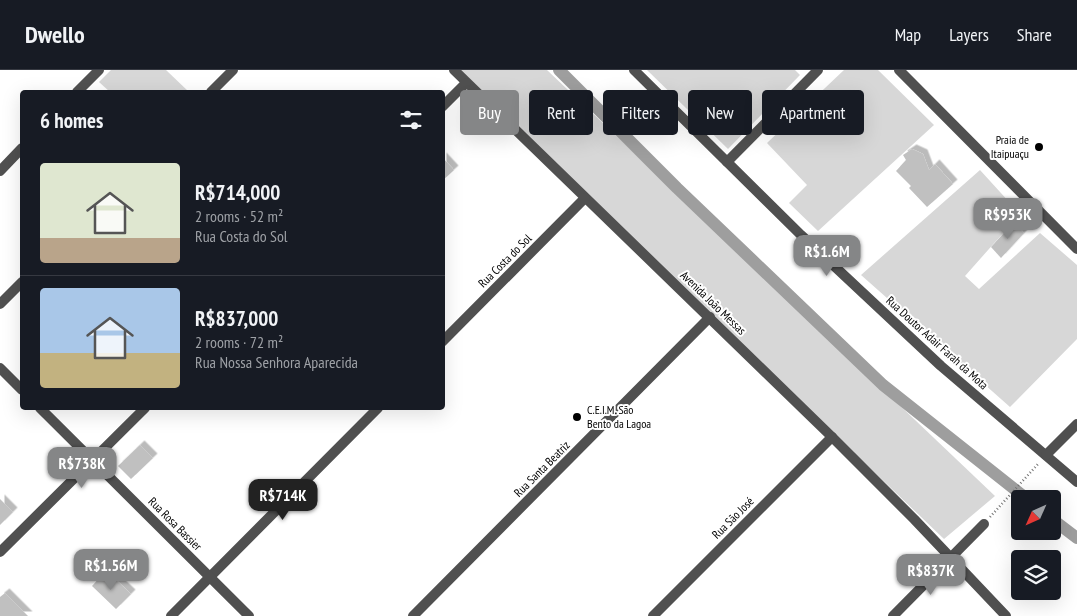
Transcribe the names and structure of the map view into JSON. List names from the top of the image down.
{
  "streets": {
    "street": [
      "Rua Costa do Sol",
      "Avenida João Messas",
      "Rua Doutor Adair Farah da Mota",
      "Rua Santa Beatriz",
      "Rua São José",
      "Rua Rosa Bassier"
    ]
  },
  "crossings": [
    ["Rua Costa do Sol", "Avenida João Messas"],
    ["Avenida João Messas", "Rua Santa Beatriz"],
    ["Avenida João Messas", "Rua São José"]
  ],
  "places": ["Praia de Itaipuaçu", "C.E.I.M. São Bento da Lagoa"],
  "north": "bottom left",
  "page": {
    "header": "Dwello",
    "nav": ["Map", "Layers", "Share"],
    "chip": [
      "Buy",
      "Rent",
      "Filters",
      "New",
      "Apartment"
    ],
    "heading": "6 homes",
    "list": [
      {
        "name": "R$714,000",
        "note": "2 rooms · 52 m² · Rua Costa do Sol"
      },
      {
        "name": "R$837,000",
        "note": "2 rooms · 72 m² · Rua Nossa Senhora Aparecida"
      }
    ],
    "price": [
      "R$953K",
      "R$1.6M",
      "R$738K",
      "R$714K",
      "R$1.56M",
      "R$837K"
    ]
  }
}
